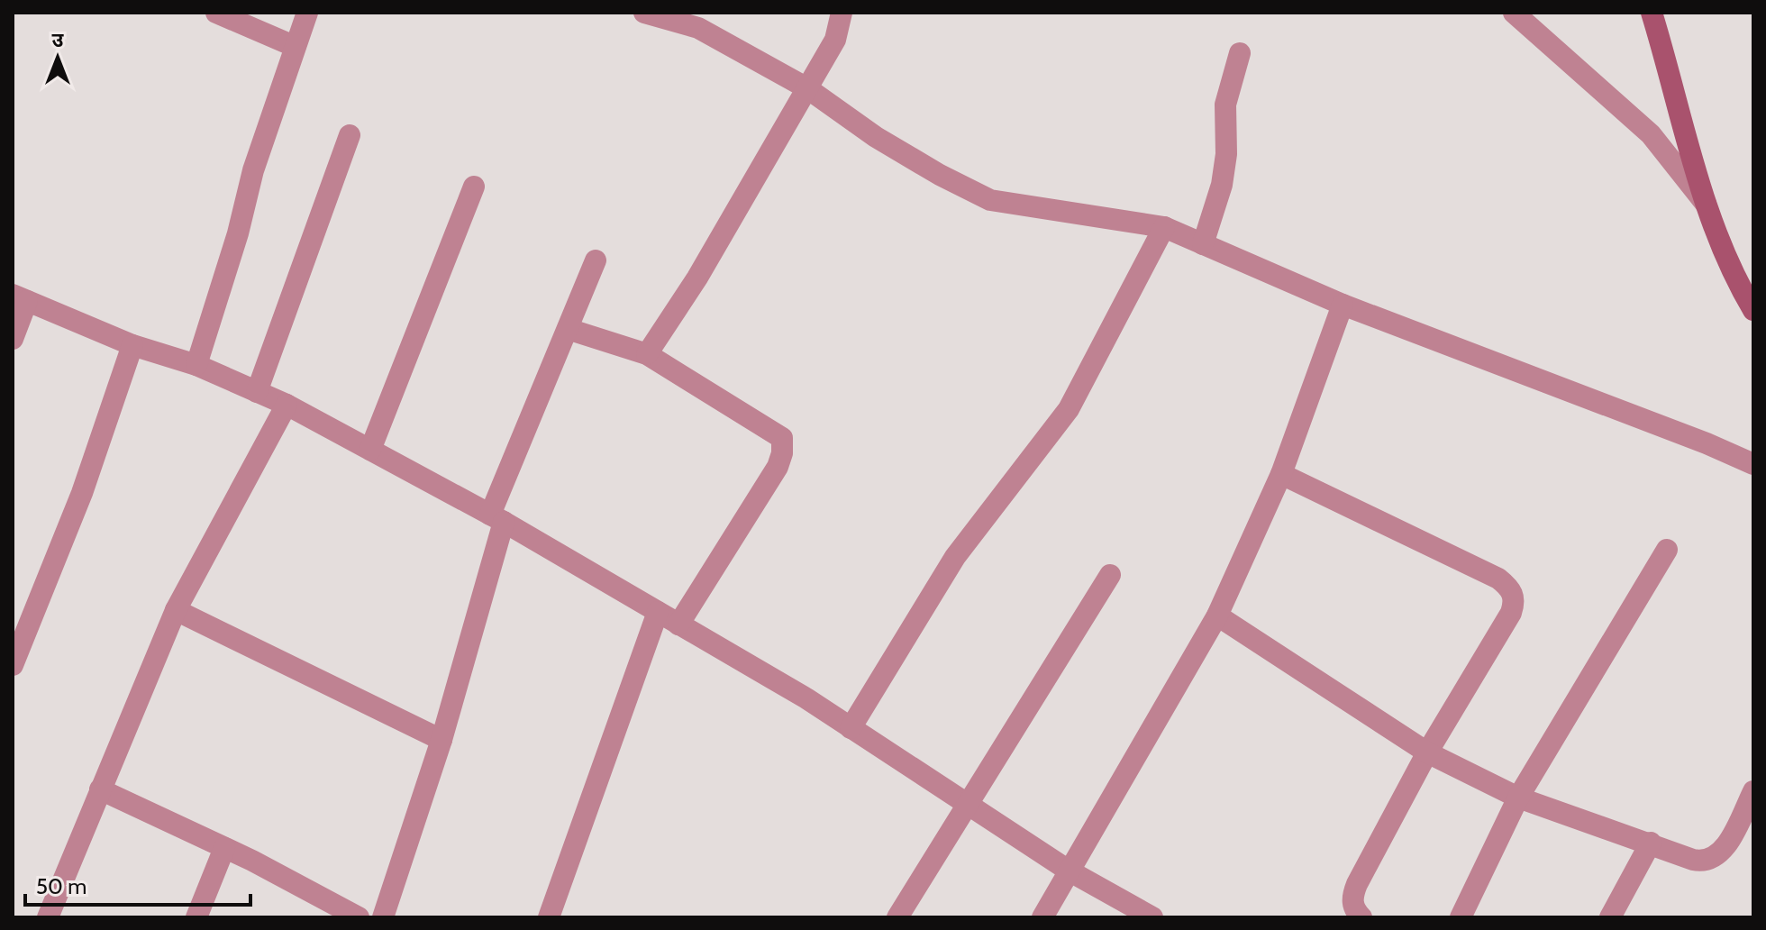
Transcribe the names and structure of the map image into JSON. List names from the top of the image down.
{
  "scale_bar": "50 m",
  "north": "top"
}
